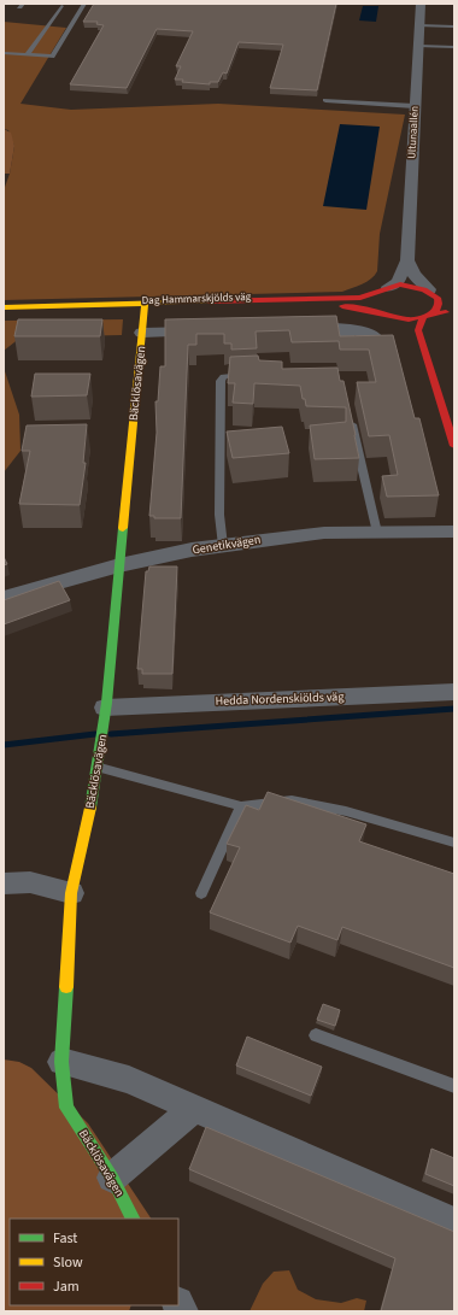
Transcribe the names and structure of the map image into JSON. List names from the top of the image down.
{
  "streets": {
    "street": [
      "Ultunaallén",
      "Dag Hammarskjölds väg",
      "Bäcklösavägen",
      "Genetikvägen",
      "Hedda Nordenskiölds väg"
    ]
  },
  "crossings": [
    ["Ultunaallén", "Dag Hammarskjölds väg"],
    ["Dag Hammarskjölds väg", "Bäcklösavägen"],
    ["Bäcklösavägen", "Genetikvägen"],
    ["Bäcklösavägen", "Hedda Nordenskiölds väg"]
  ],
  "legend": ["Fast", "Slow", "Jam"]
}
